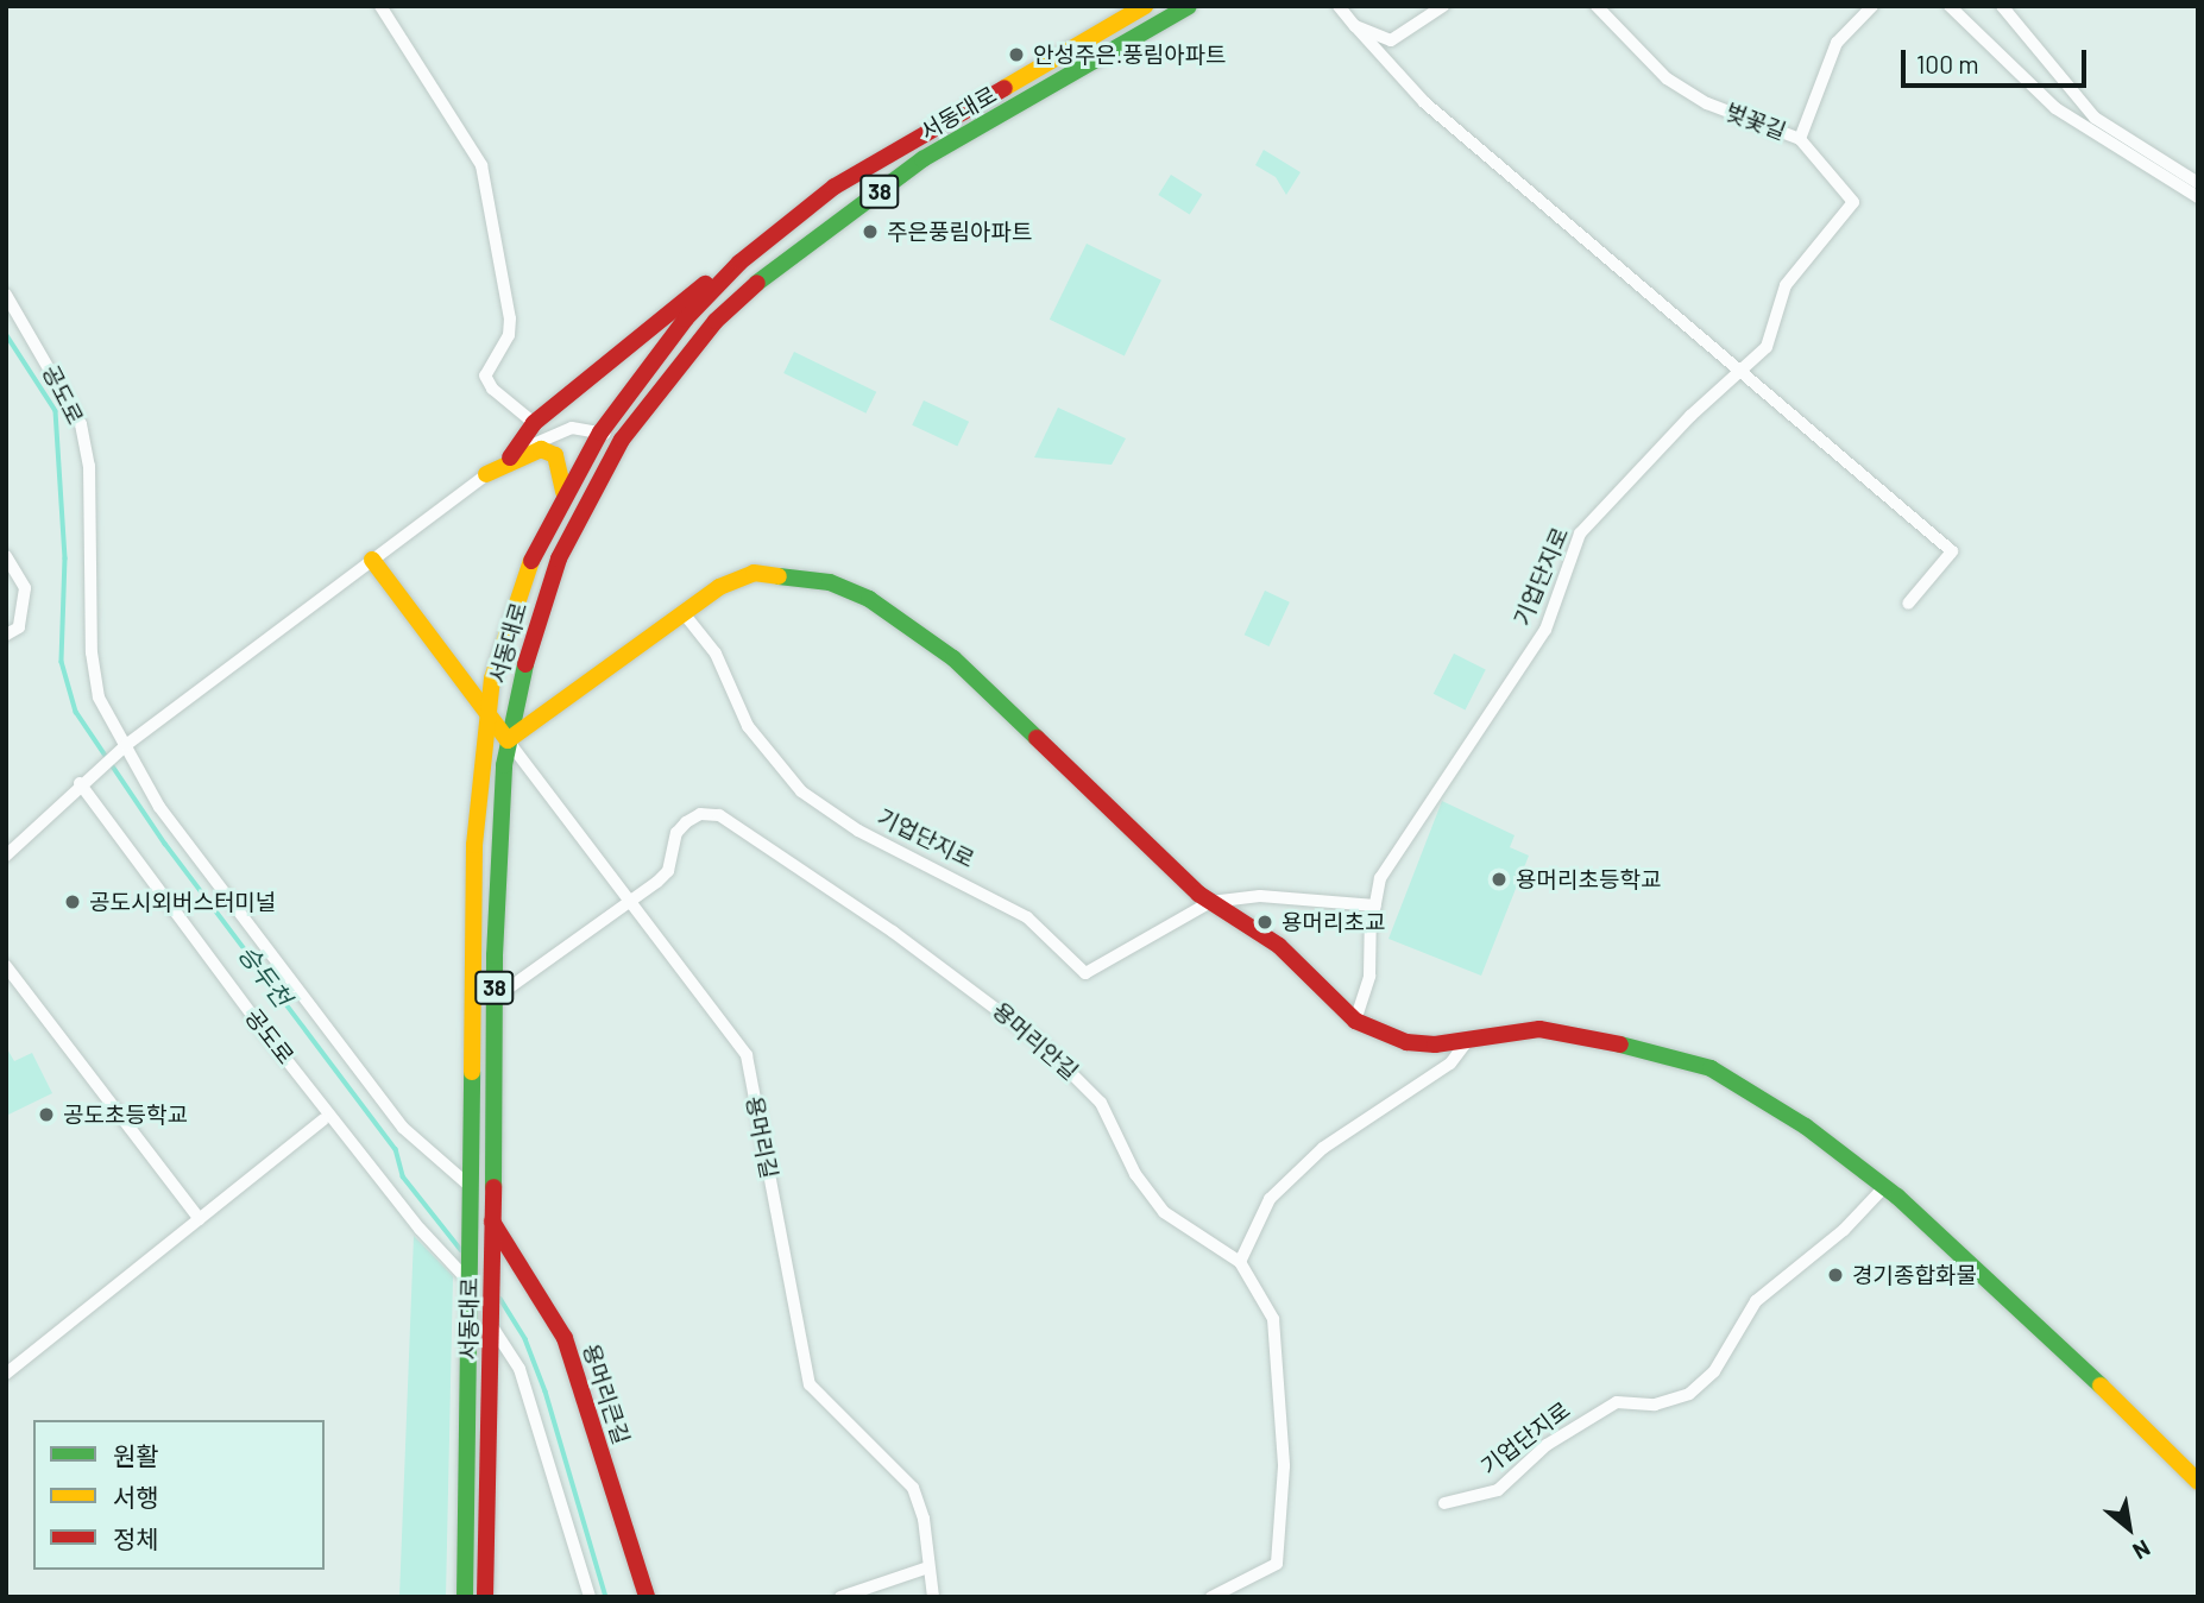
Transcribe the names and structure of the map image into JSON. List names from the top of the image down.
{
  "streets": {
    "main road": ["서동대로", "38", "용머리큰길"],
    "street": [
      "벚꽃길",
      "공도로",
      "기업단지로",
      "용머리안길",
      "용머리길"
    ]
  },
  "crossings": [
    ["서동대로", "공도로"],
    ["서동대로", "용머리안길"],
    ["서동대로", "용머리길"],
    ["서동대로", "용머리큰길"],
    ["벚꽃길", "기업단지로"],
    ["용머리안길", "용머리길"]
  ],
  "water": ["승두천"],
  "places": [
    "안성주은.풍림아파트",
    "주은풍림아파트",
    "용머리초등학교",
    "공도시외버스터미널",
    "용머리초교",
    "공도초등학교",
    "경기종합화물"
  ],
  "legend": ["원활", "서행", "정체"],
  "scale_bar": "100 m",
  "north": "bottom right"
}
